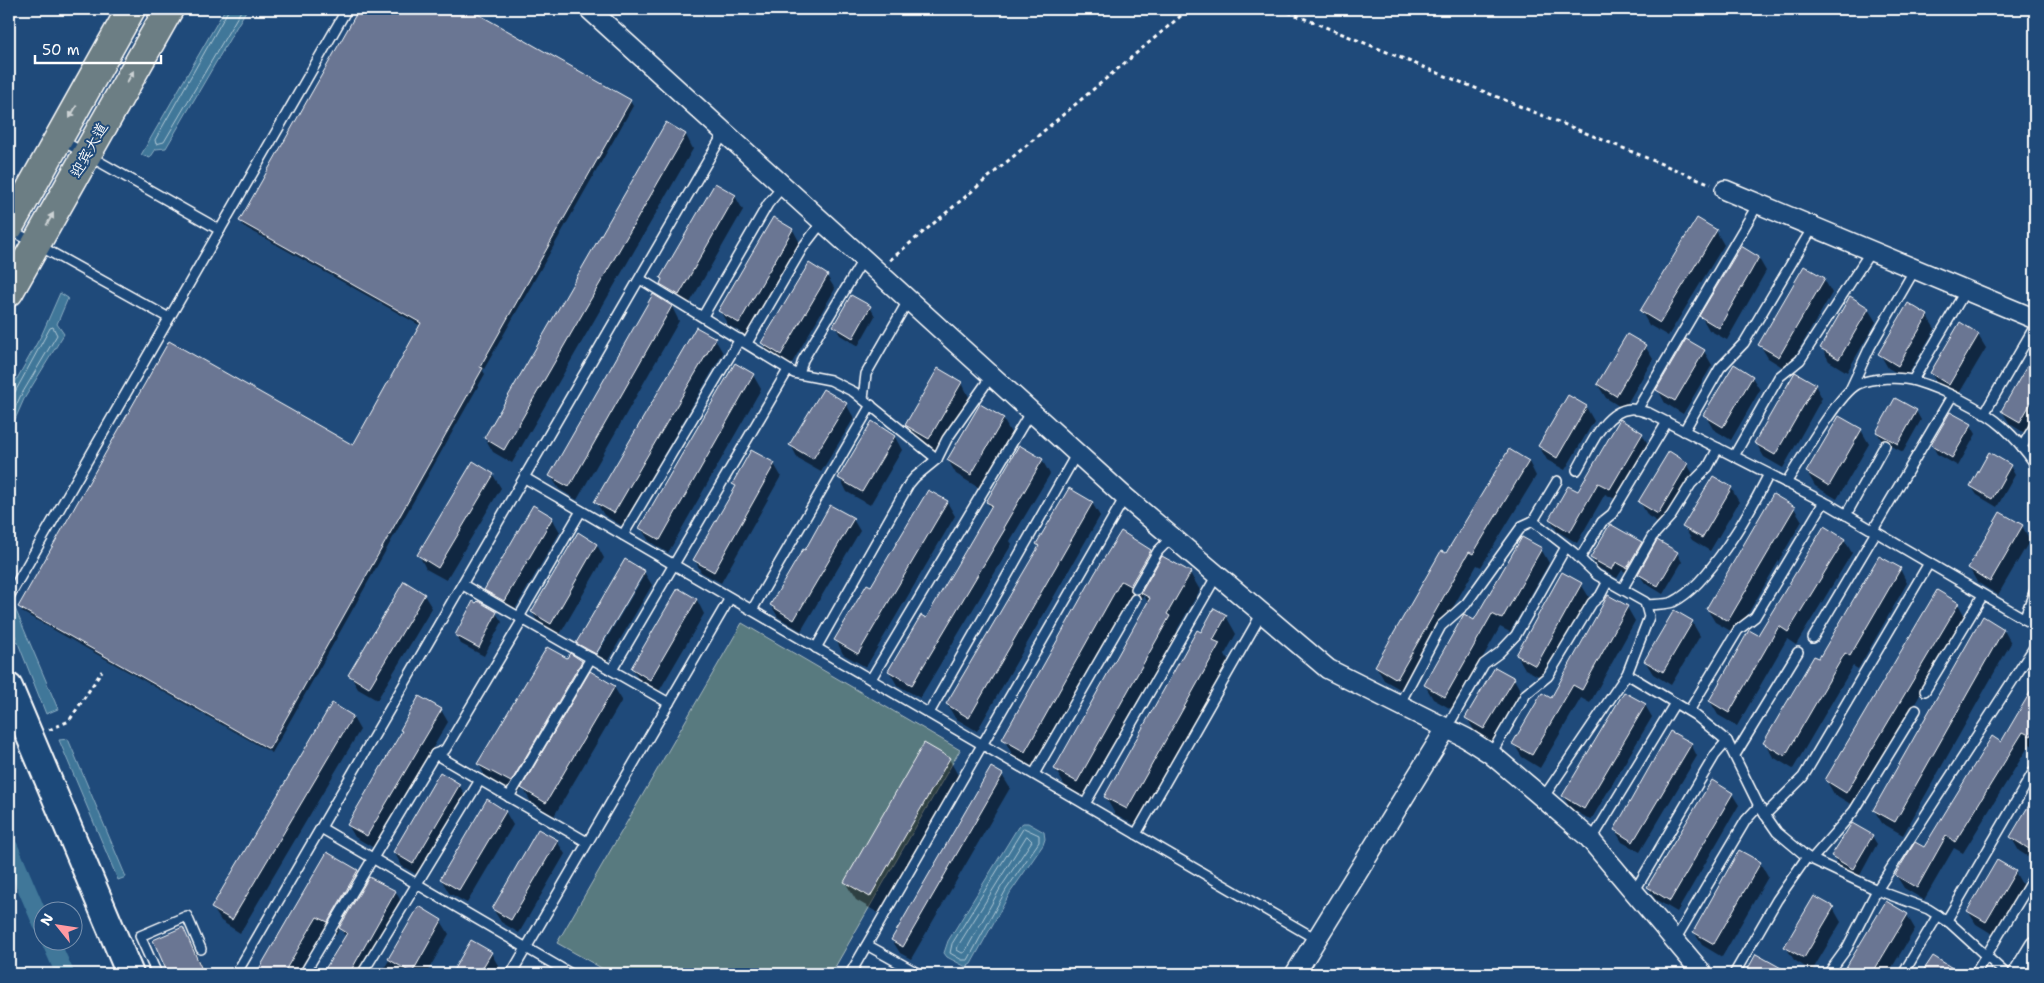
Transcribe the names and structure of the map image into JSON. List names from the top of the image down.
{
  "streets": {
    "highway": ["迎宾大道"]
  },
  "scale_bar": "50 m",
  "north": "top left"
}
